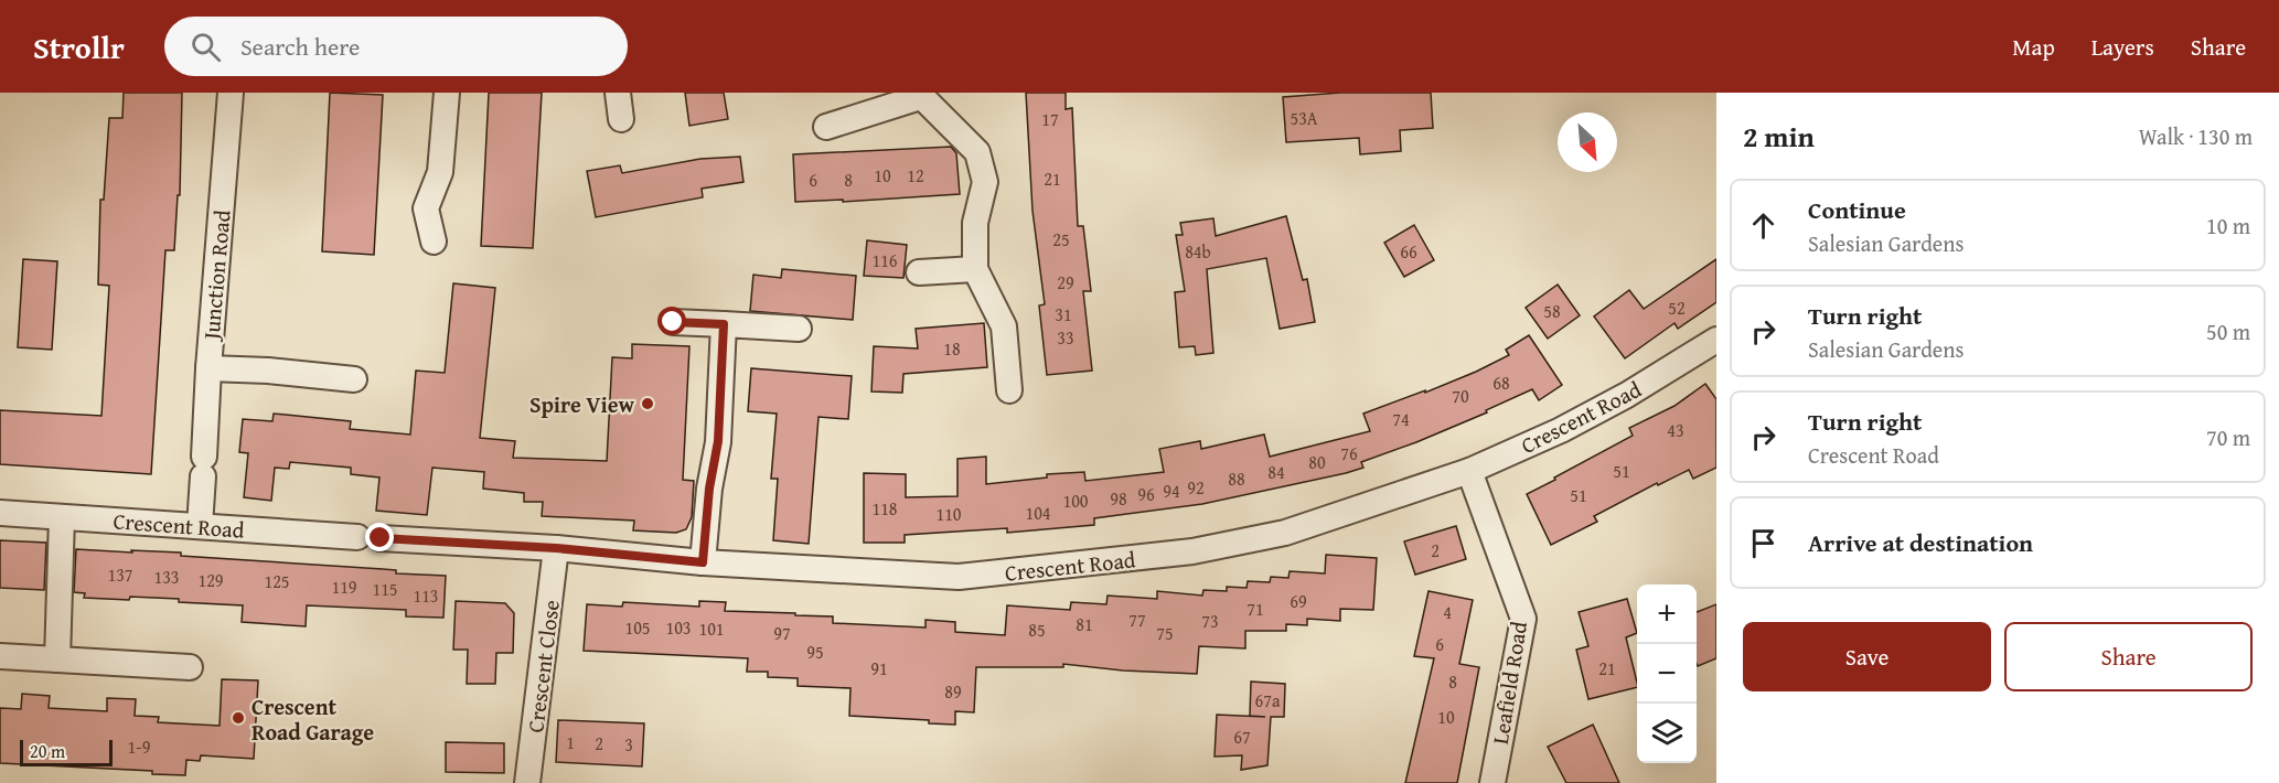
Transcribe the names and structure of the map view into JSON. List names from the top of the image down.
{
  "streets": {
    "street": [
      "Junction Road",
      "Crescent Road",
      "Crescent Close",
      "Leafield Road"
    ]
  },
  "crossings": [
    ["Junction Road", "Crescent Road"],
    ["Crescent Road", "Crescent Close"],
    ["Crescent Road", "Leafield Road"]
  ],
  "places": ["Spire View", "Crescent Road Garage"],
  "house_numbers": [
    "53A",
    "17",
    "10",
    "12",
    "21",
    "6",
    "8",
    "25",
    "84b",
    "66",
    "116",
    "29",
    "52",
    "58",
    "31",
    "33",
    "18",
    "68",
    "70",
    "74",
    "43",
    "76",
    "80",
    "51",
    "84",
    "88",
    "92",
    "94",
    "96",
    "51",
    "98",
    "100",
    "118",
    "104",
    "110",
    "2",
    "137",
    "133",
    "129",
    "125",
    "119",
    "115",
    "113",
    "69",
    "71",
    "4",
    "77",
    "73",
    "81",
    "105",
    "103",
    "101",
    "85",
    "97",
    "75",
    "6",
    "95",
    "91",
    "21",
    "8",
    "89",
    "67a",
    "10",
    "67",
    "1",
    "2",
    "3",
    "1-9"
  ],
  "scale_bar": "20 m",
  "north": "bottom right",
  "page": {
    "header": "Strollr",
    "search": "Search here",
    "nav": ["Map", "Layers", "Share"],
    "heading": ["2 min", "Walk · 130 m"],
    "list": [
      ["Continue", "Salesian Gardens", "10 m"],
      ["Turn right", "Salesian Gardens", "50 m"],
      ["Turn right", "Crescent Road", "70 m"],
      "Arrive at destination"
    ],
    "map_buttons": ["+", "−"],
    "buttons": ["Save", "Share"],
    "scale": "20 m"
  }
}
